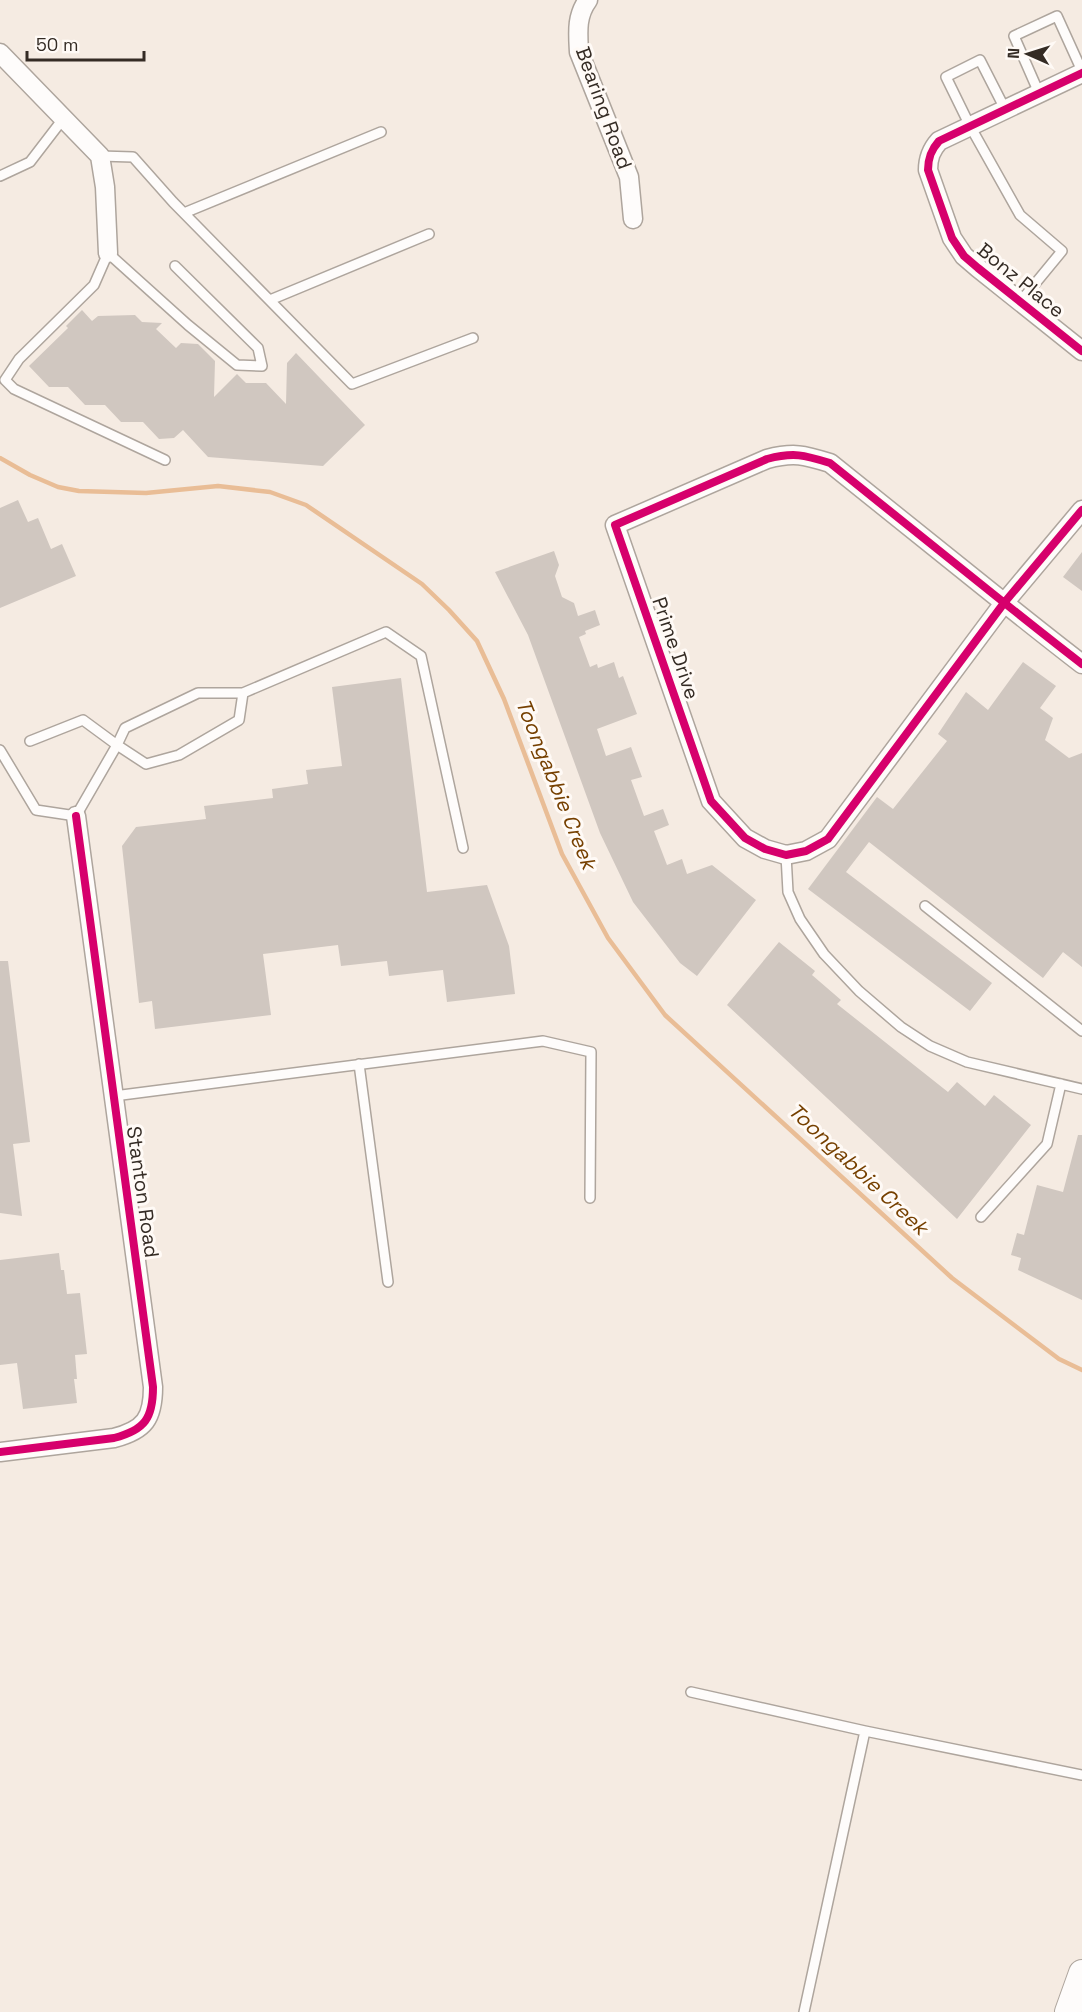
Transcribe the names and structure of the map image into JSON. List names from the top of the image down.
{
  "streets": {
    "street": [
      "Bearing Road",
      "Bonz Place",
      "Prime Drive",
      "Stanton Road"
    ]
  },
  "water": ["Toongabbie Creek"],
  "scale_bar": "50 m",
  "north": "left"
}
